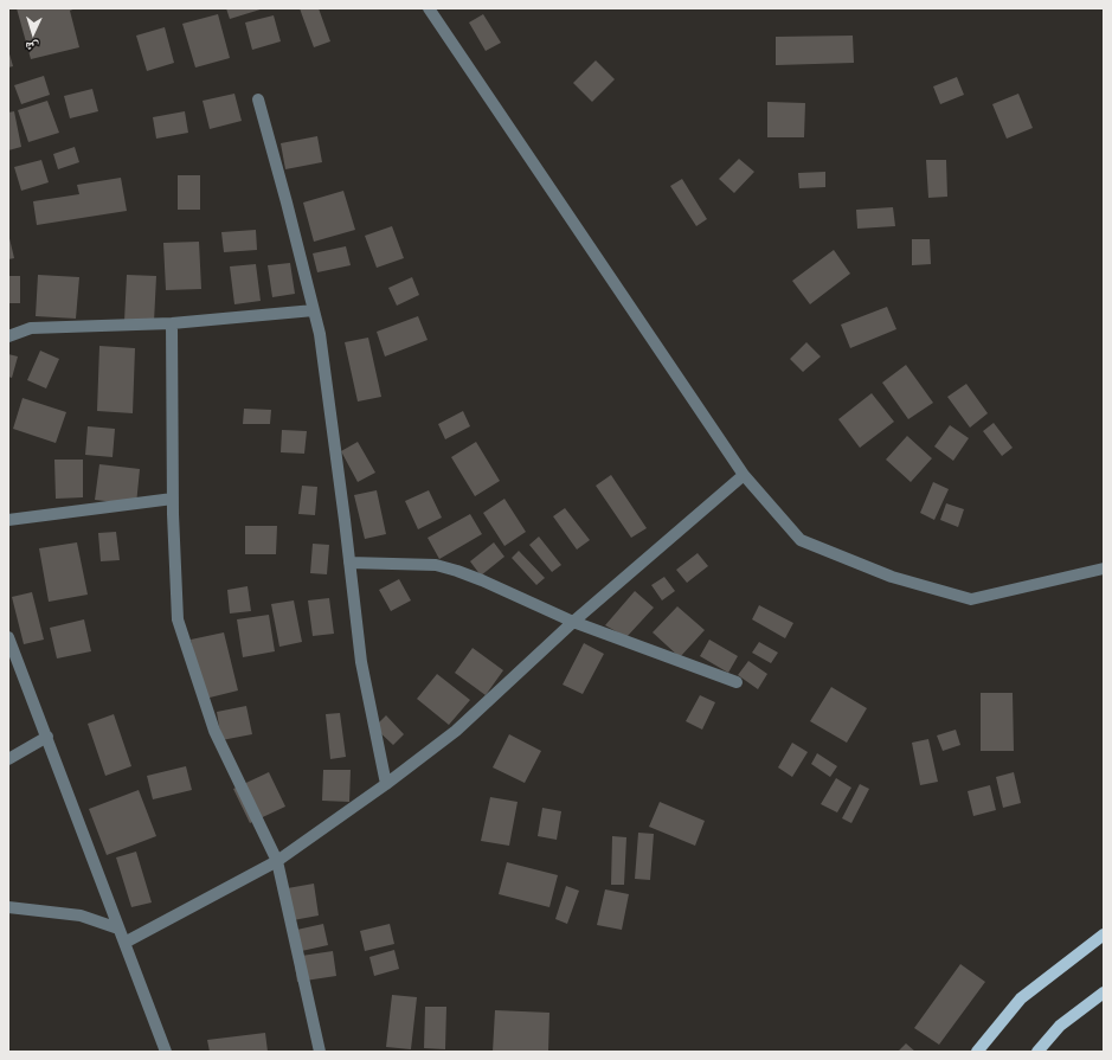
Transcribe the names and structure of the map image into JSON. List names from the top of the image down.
{
  "north": "bottom"
}
